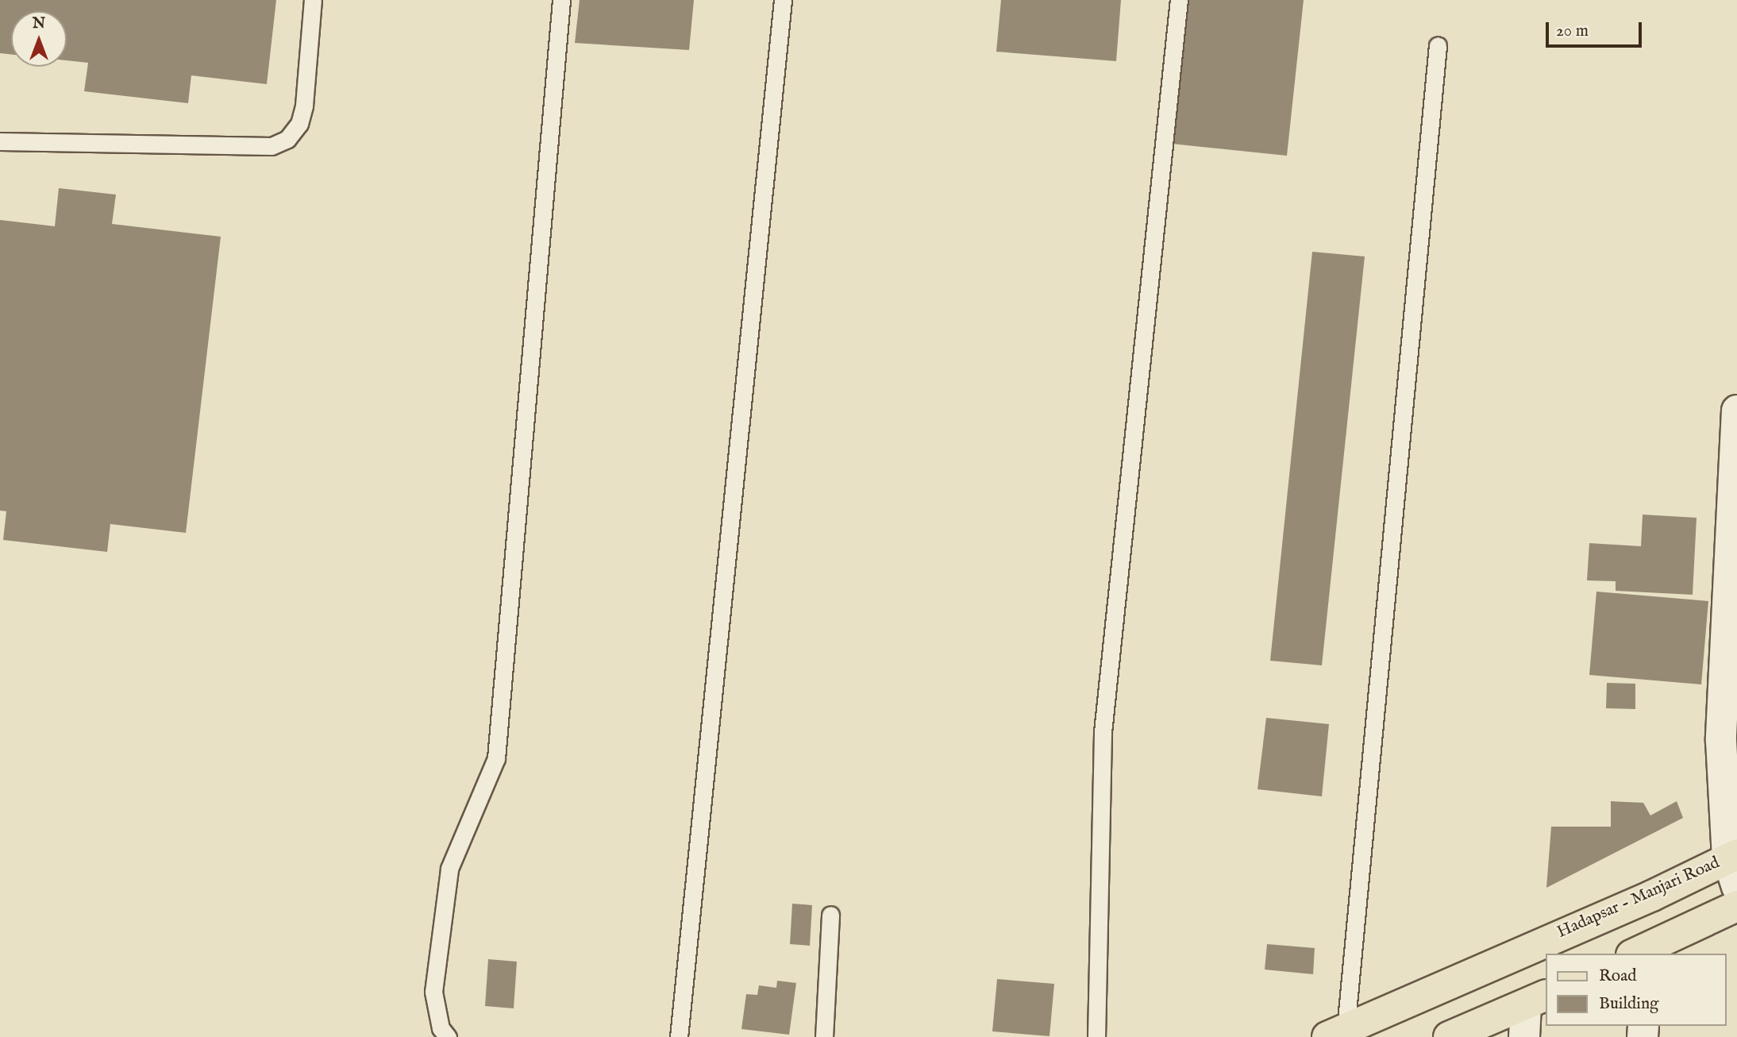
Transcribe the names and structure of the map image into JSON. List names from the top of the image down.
{
  "streets": {
    "main road": ["Hadapsar - Manjari Road"]
  },
  "legend": ["Road", "Building"],
  "scale_bar": "20 m",
  "north": "top"
}
